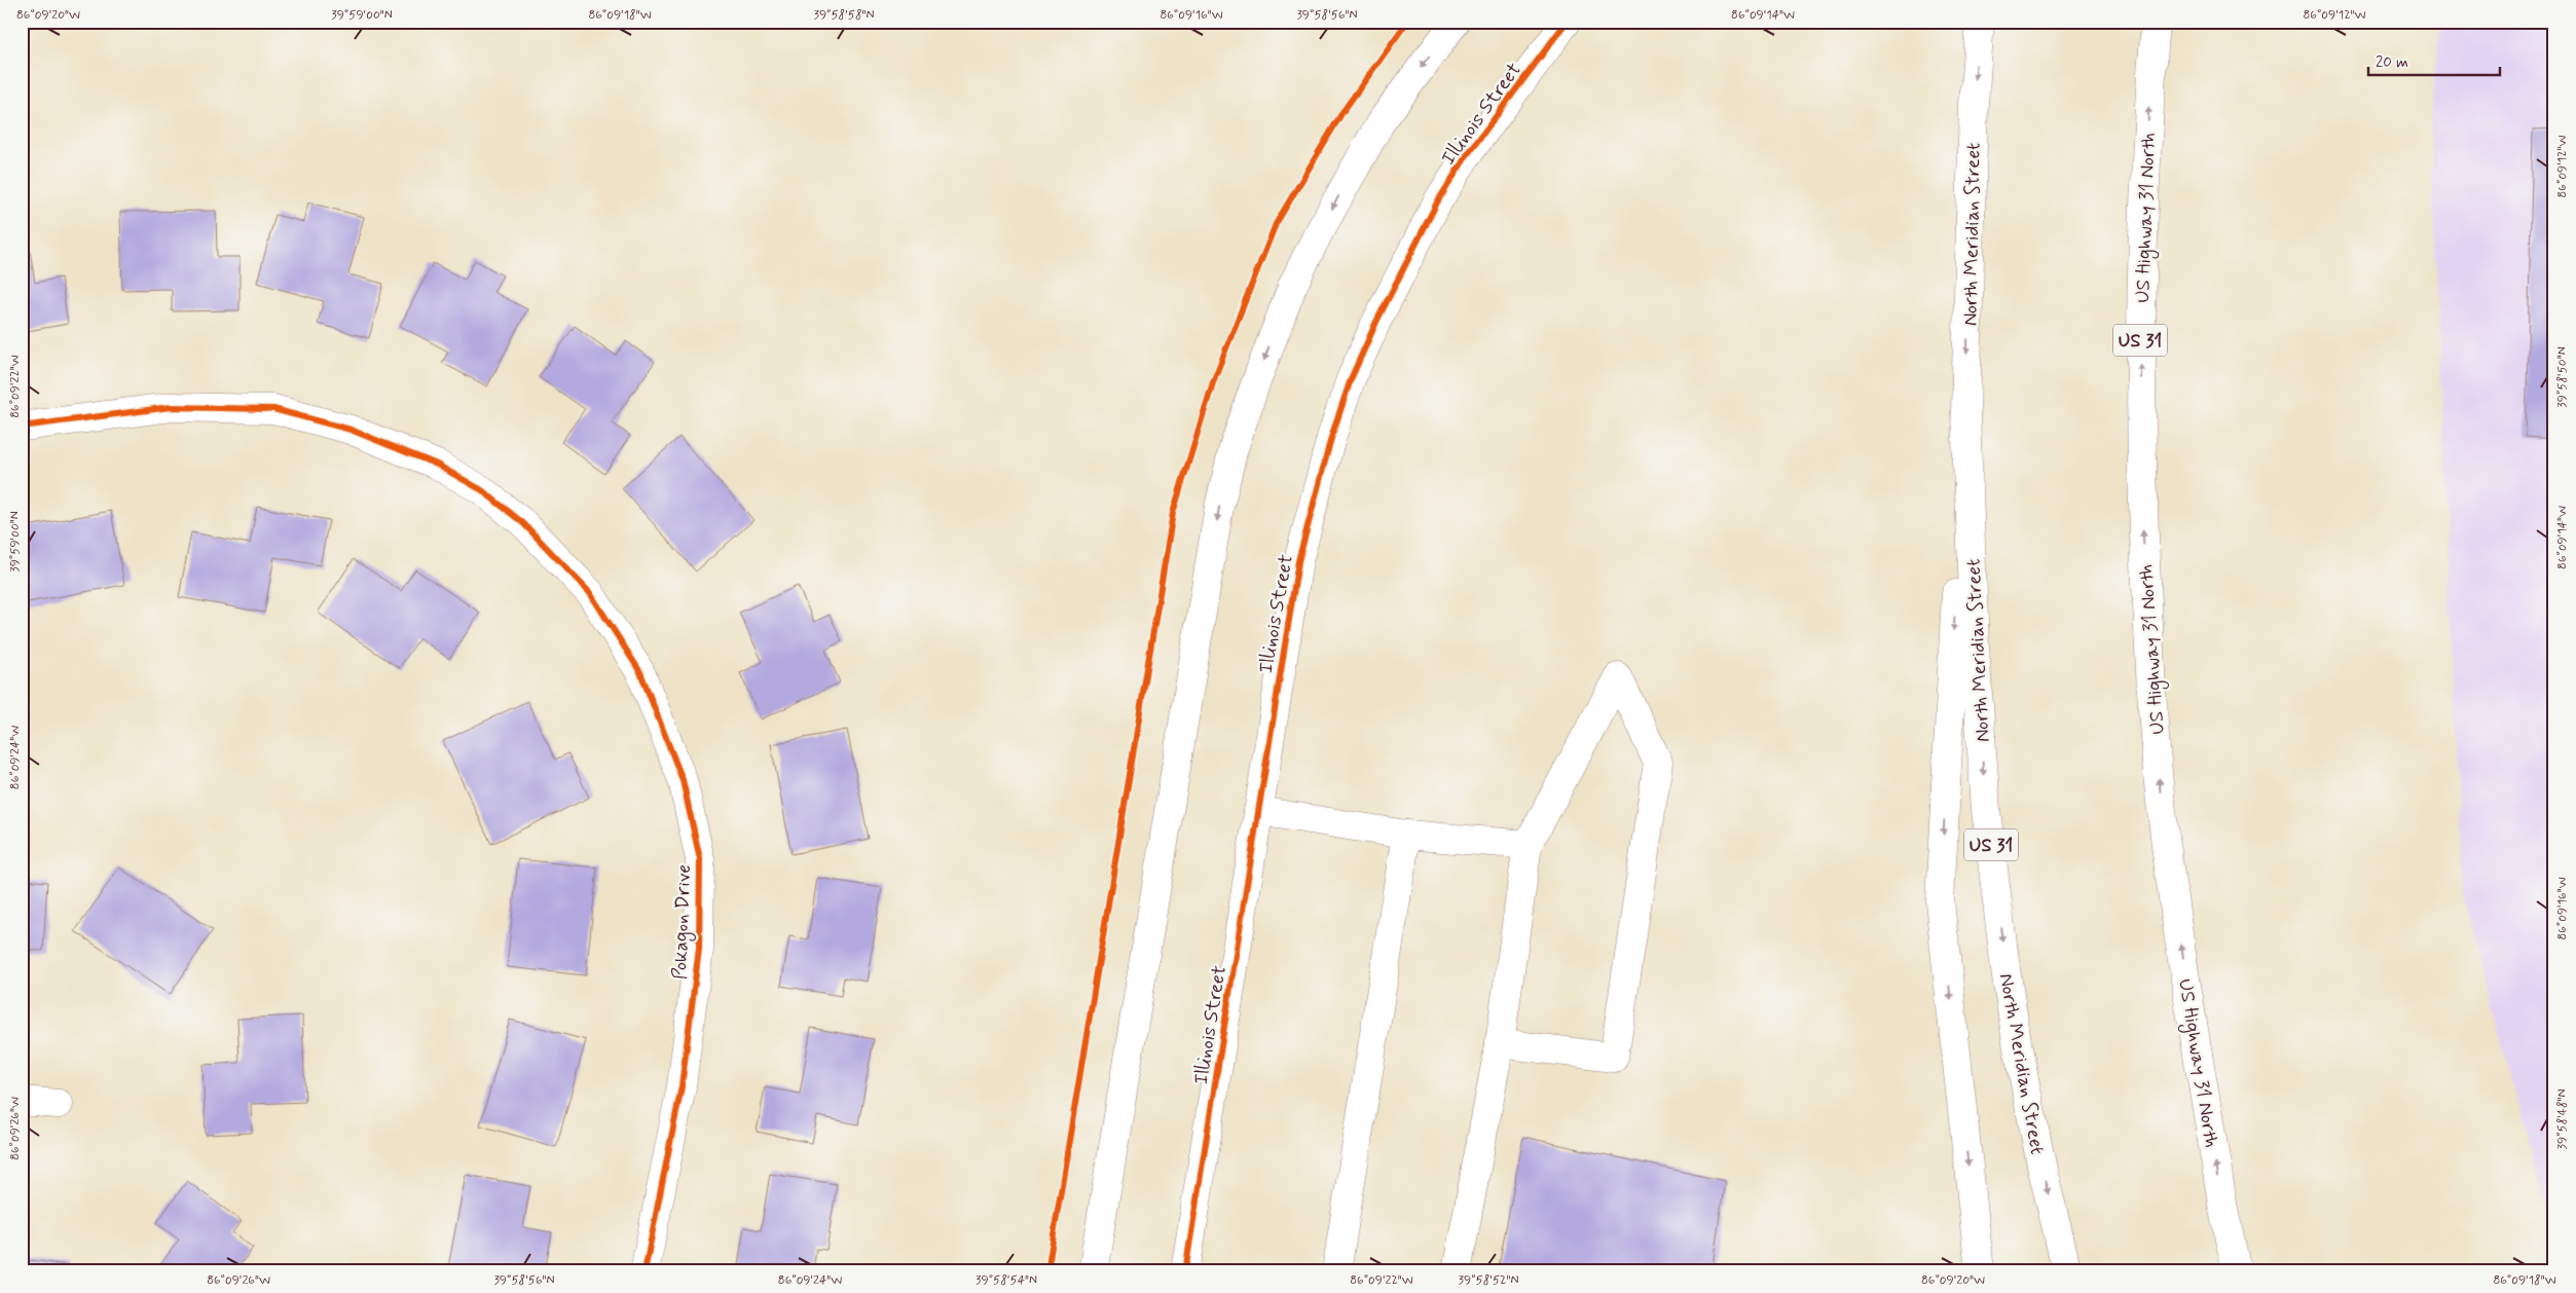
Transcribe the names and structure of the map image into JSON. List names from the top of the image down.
{
  "streets": {
    "main road": [
      "Illinois Street",
      "US Highway 31 North",
      "North Meridian Street",
      "US 31",
      "Pokagon Drive"
    ]
  },
  "scale_bar": "20 m",
  "coordinates": [
    "86°09'20\"W",
    "39°59'00\"N",
    "86°09'18\"W",
    "39°58'58\"N",
    "86°09'16\"W",
    "39°58'56\"N",
    "86°09'14\"W",
    "86°09'12\"W",
    "39°58'50\"N",
    "86°09'22\"W",
    "86°09'24\"W",
    "39°58'48\"N",
    "86°09'26\"W",
    "39°58'54\"N",
    "39°58'52\"N"
  ]
}
